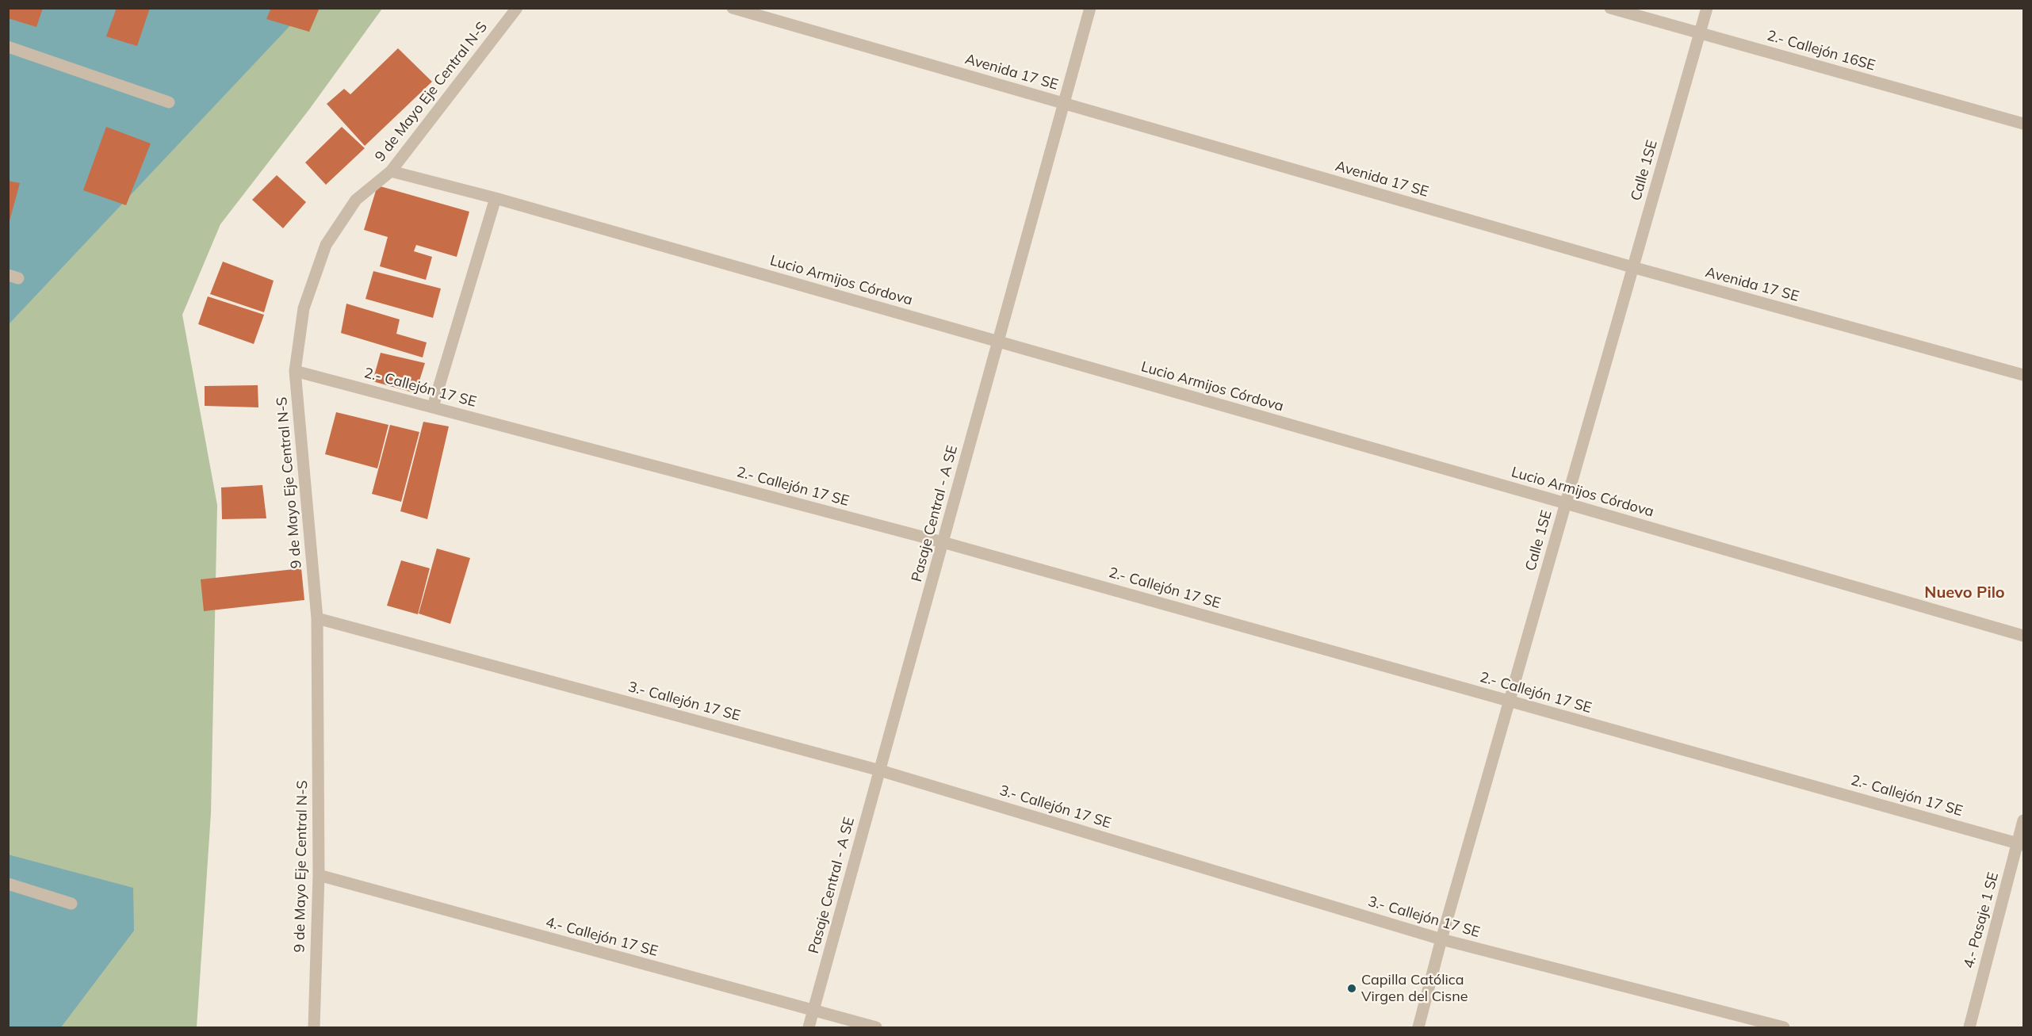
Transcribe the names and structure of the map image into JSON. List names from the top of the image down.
{
  "streets": {
    "street": [
      "2.- Callejón 16SE",
      "Avenida 17 SE",
      "9 de Mayo Eje Central N-S",
      "Calle 1SE",
      "Lucio Armijos Córdova",
      "2.- Callejón 17 SE",
      "Pasaje Central - A SE",
      "3.- Callejón 17 SE",
      "4.- Pasaje 1 SE",
      "4.- Callejón 17 SE"
    ]
  },
  "crossings": [
    ["2.- Callejón 16SE", "Calle 1SE"],
    ["Avenida 17 SE", "Calle 1SE"],
    ["Avenida 17 SE", "Pasaje Central - A SE"],
    ["9 de Mayo Eje Central N-S", "Lucio Armijos Córdova"],
    ["9 de Mayo Eje Central N-S", "2.- Callejón 17 SE"],
    ["9 de Mayo Eje Central N-S", "3.- Callejón 17 SE"],
    ["9 de Mayo Eje Central N-S", "4.- Callejón 17 SE"],
    ["Calle 1SE", "Lucio Armijos Córdova"],
    ["Calle 1SE", "2.- Callejón 17 SE"],
    ["Calle 1SE", "3.- Callejón 17 SE"],
    ["Lucio Armijos Córdova", "Pasaje Central - A SE"],
    ["2.- Callejón 17 SE", "Pasaje Central - A SE"],
    ["2.- Callejón 17 SE", "4.- Pasaje 1 SE"],
    ["Pasaje Central - A SE", "3.- Callejón 17 SE"],
    ["Pasaje Central - A SE", "4.- Callejón 17 SE"]
  ],
  "districts": ["Nuevo Pilo"],
  "places": ["Capilla Católica Virgen del Cisne"]
}
